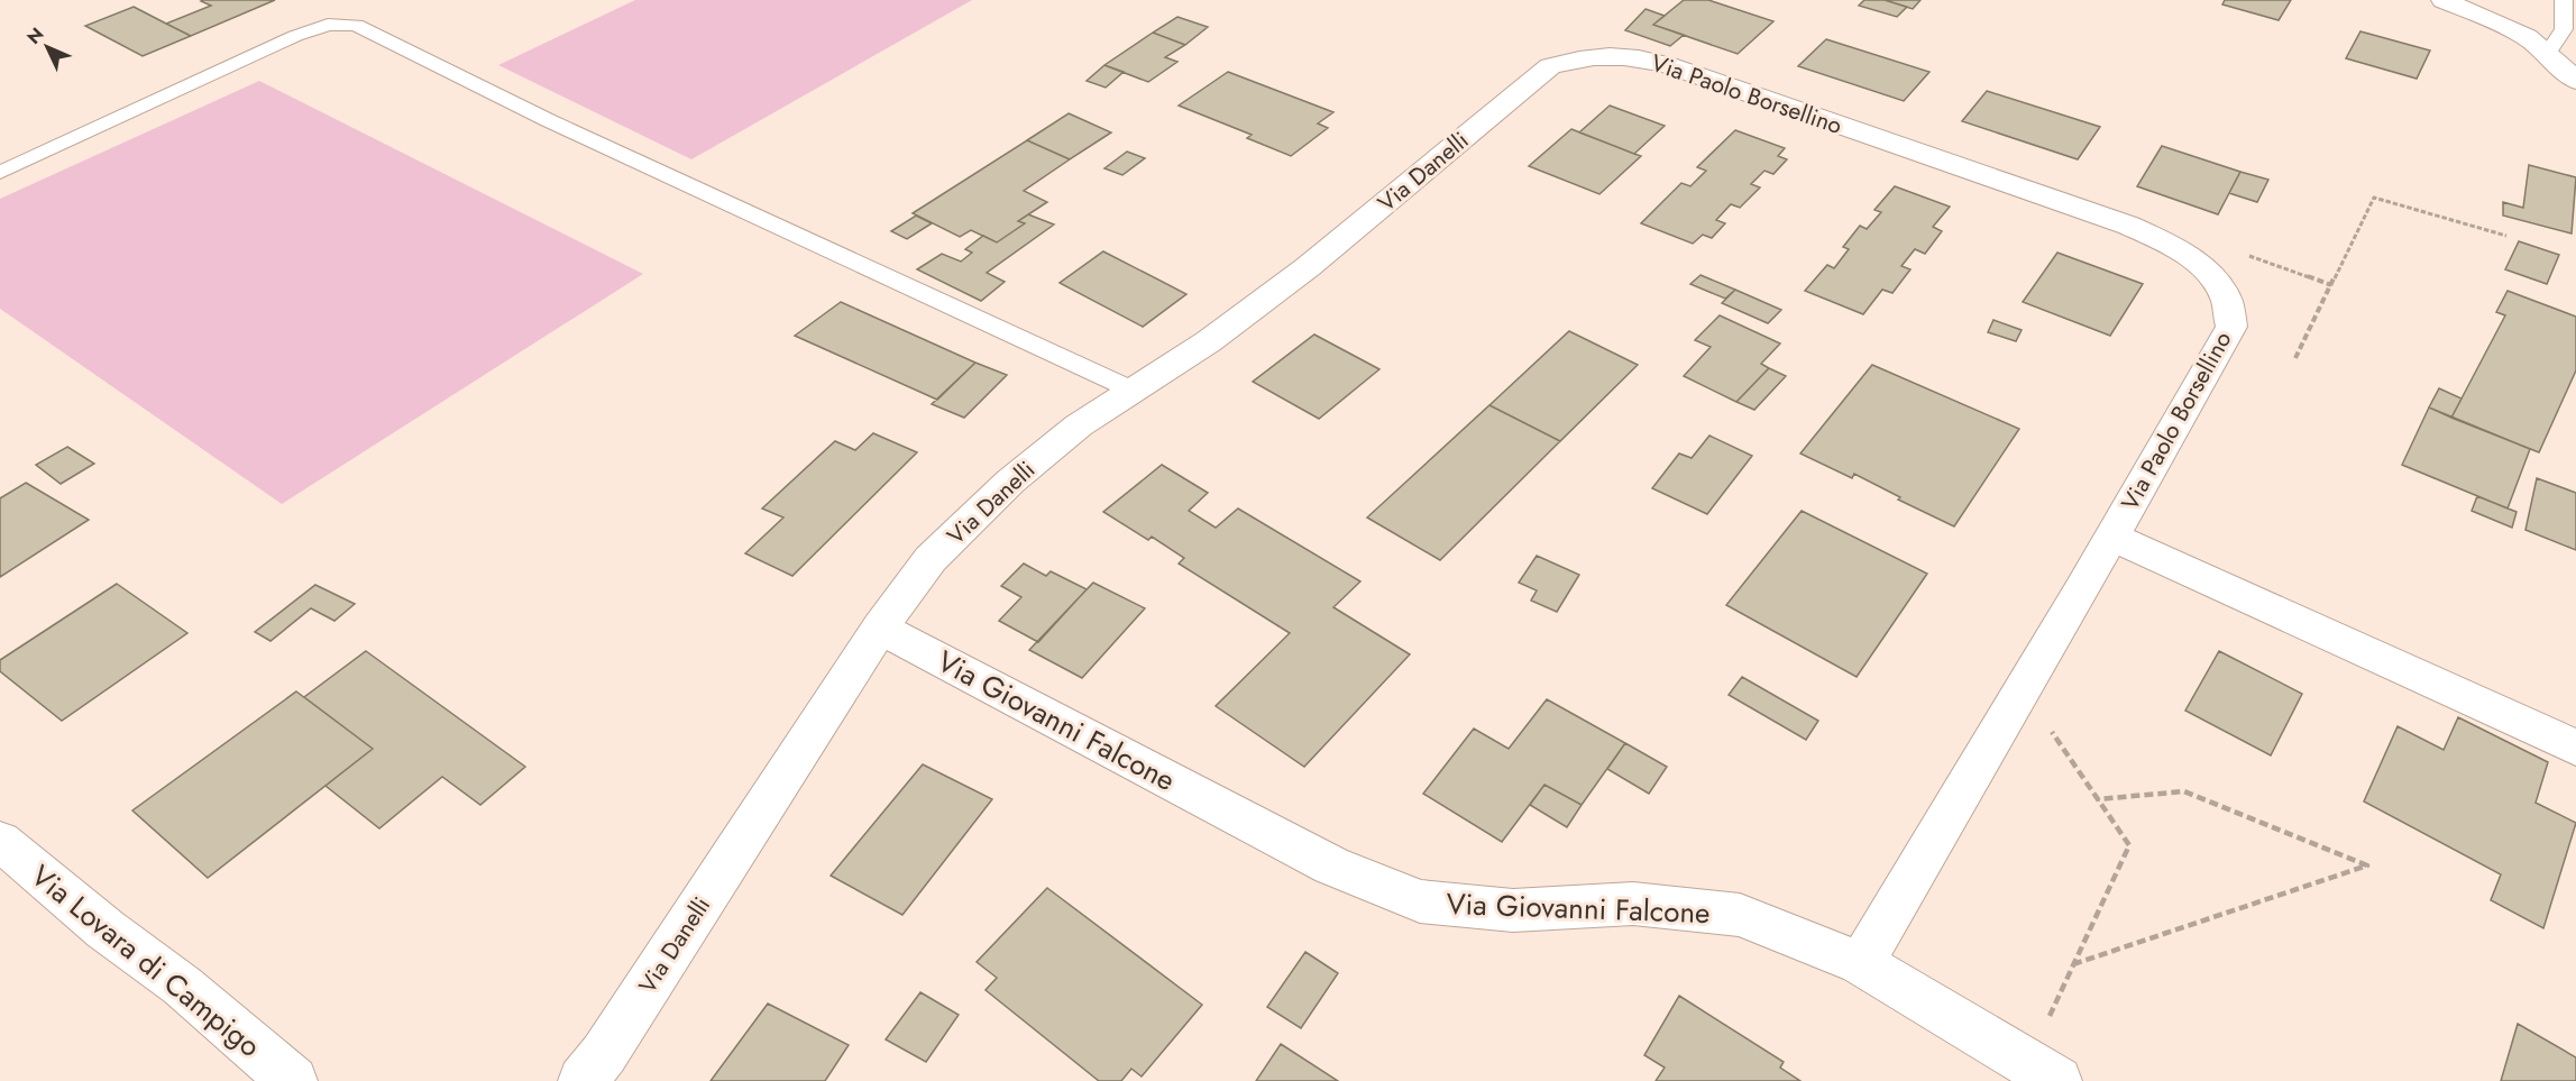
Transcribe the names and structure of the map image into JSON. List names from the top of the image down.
{
  "streets": {
    "street": [
      "Via Paolo Borsellino",
      "Via Danelli",
      "Via Giovanni Falcone",
      "Via Lovara di Campigo"
    ]
  },
  "crossings": [
    ["Via Paolo Borsellino", "Via Danelli"],
    ["Via Paolo Borsellino", "Via Giovanni Falcone"],
    ["Via Danelli", "Via Giovanni Falcone"]
  ],
  "north": "top left"
}
